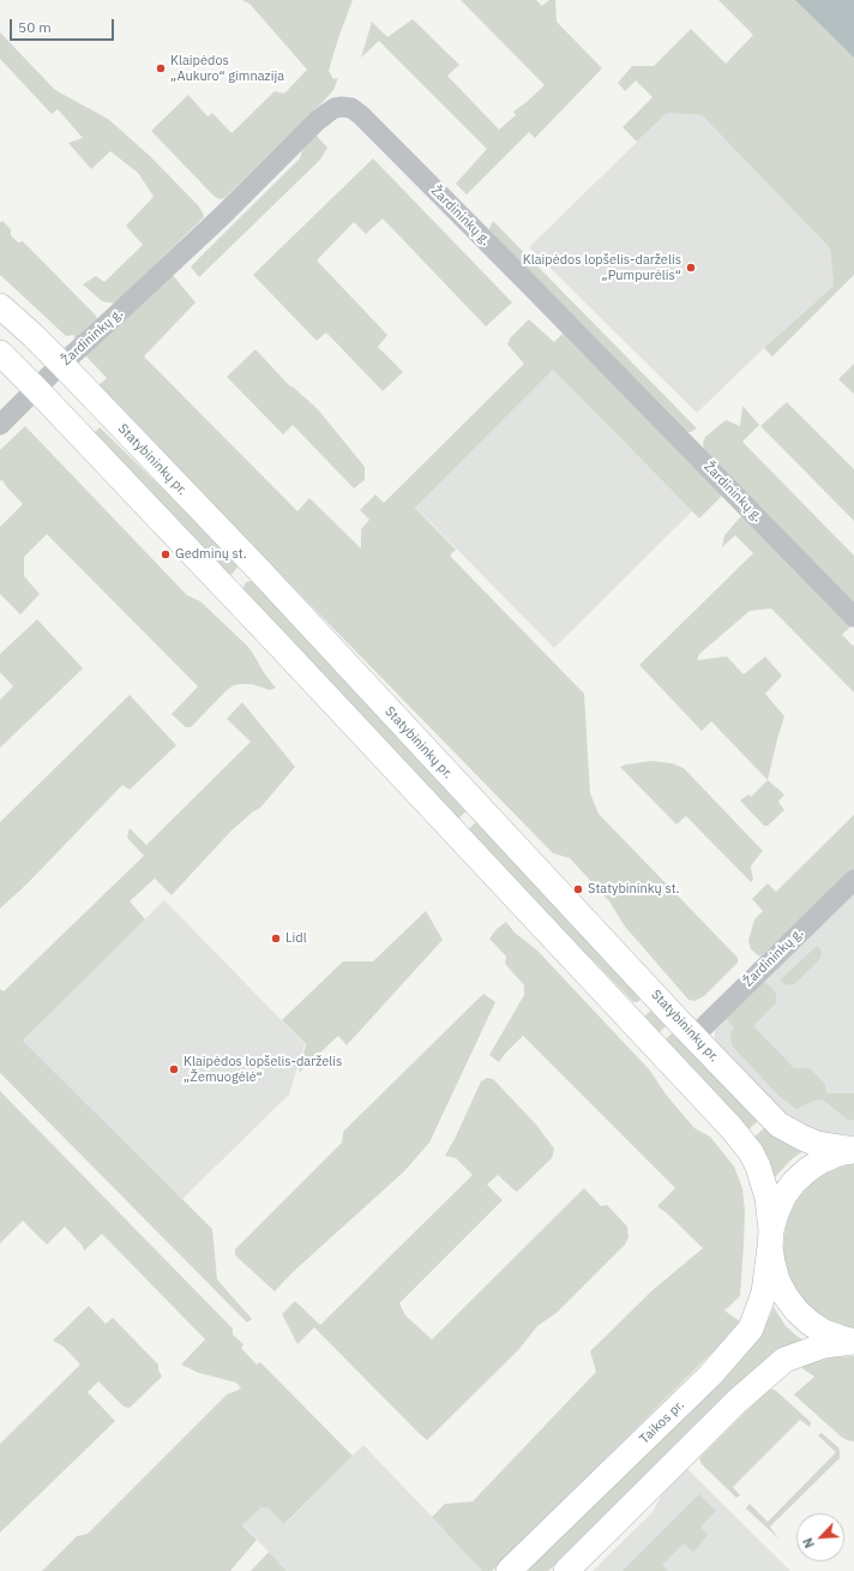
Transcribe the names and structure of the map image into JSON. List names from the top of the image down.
{
  "streets": {
    "main road": ["Statybininkų pr.", "Taikos pr."],
    "street": ["Žardininkų g."]
  },
  "crossings": [
    ["Žardininkų g.", "Statybininkų pr."],
    ["Statybininkų pr.", "Taikos pr."]
  ],
  "places": [
    "Klaipėdos „Aukuro“ gimnazija",
    "Klaipėdos lopšelis-darželis „Pumpurėlis“",
    "Gedminų st.",
    "Statybininkų st.",
    "Lidl",
    "Klaipėdos lopšelis-darželis „Žemuogėlė“"
  ],
  "scale_bar": "50 m",
  "north": "bottom left"
}
